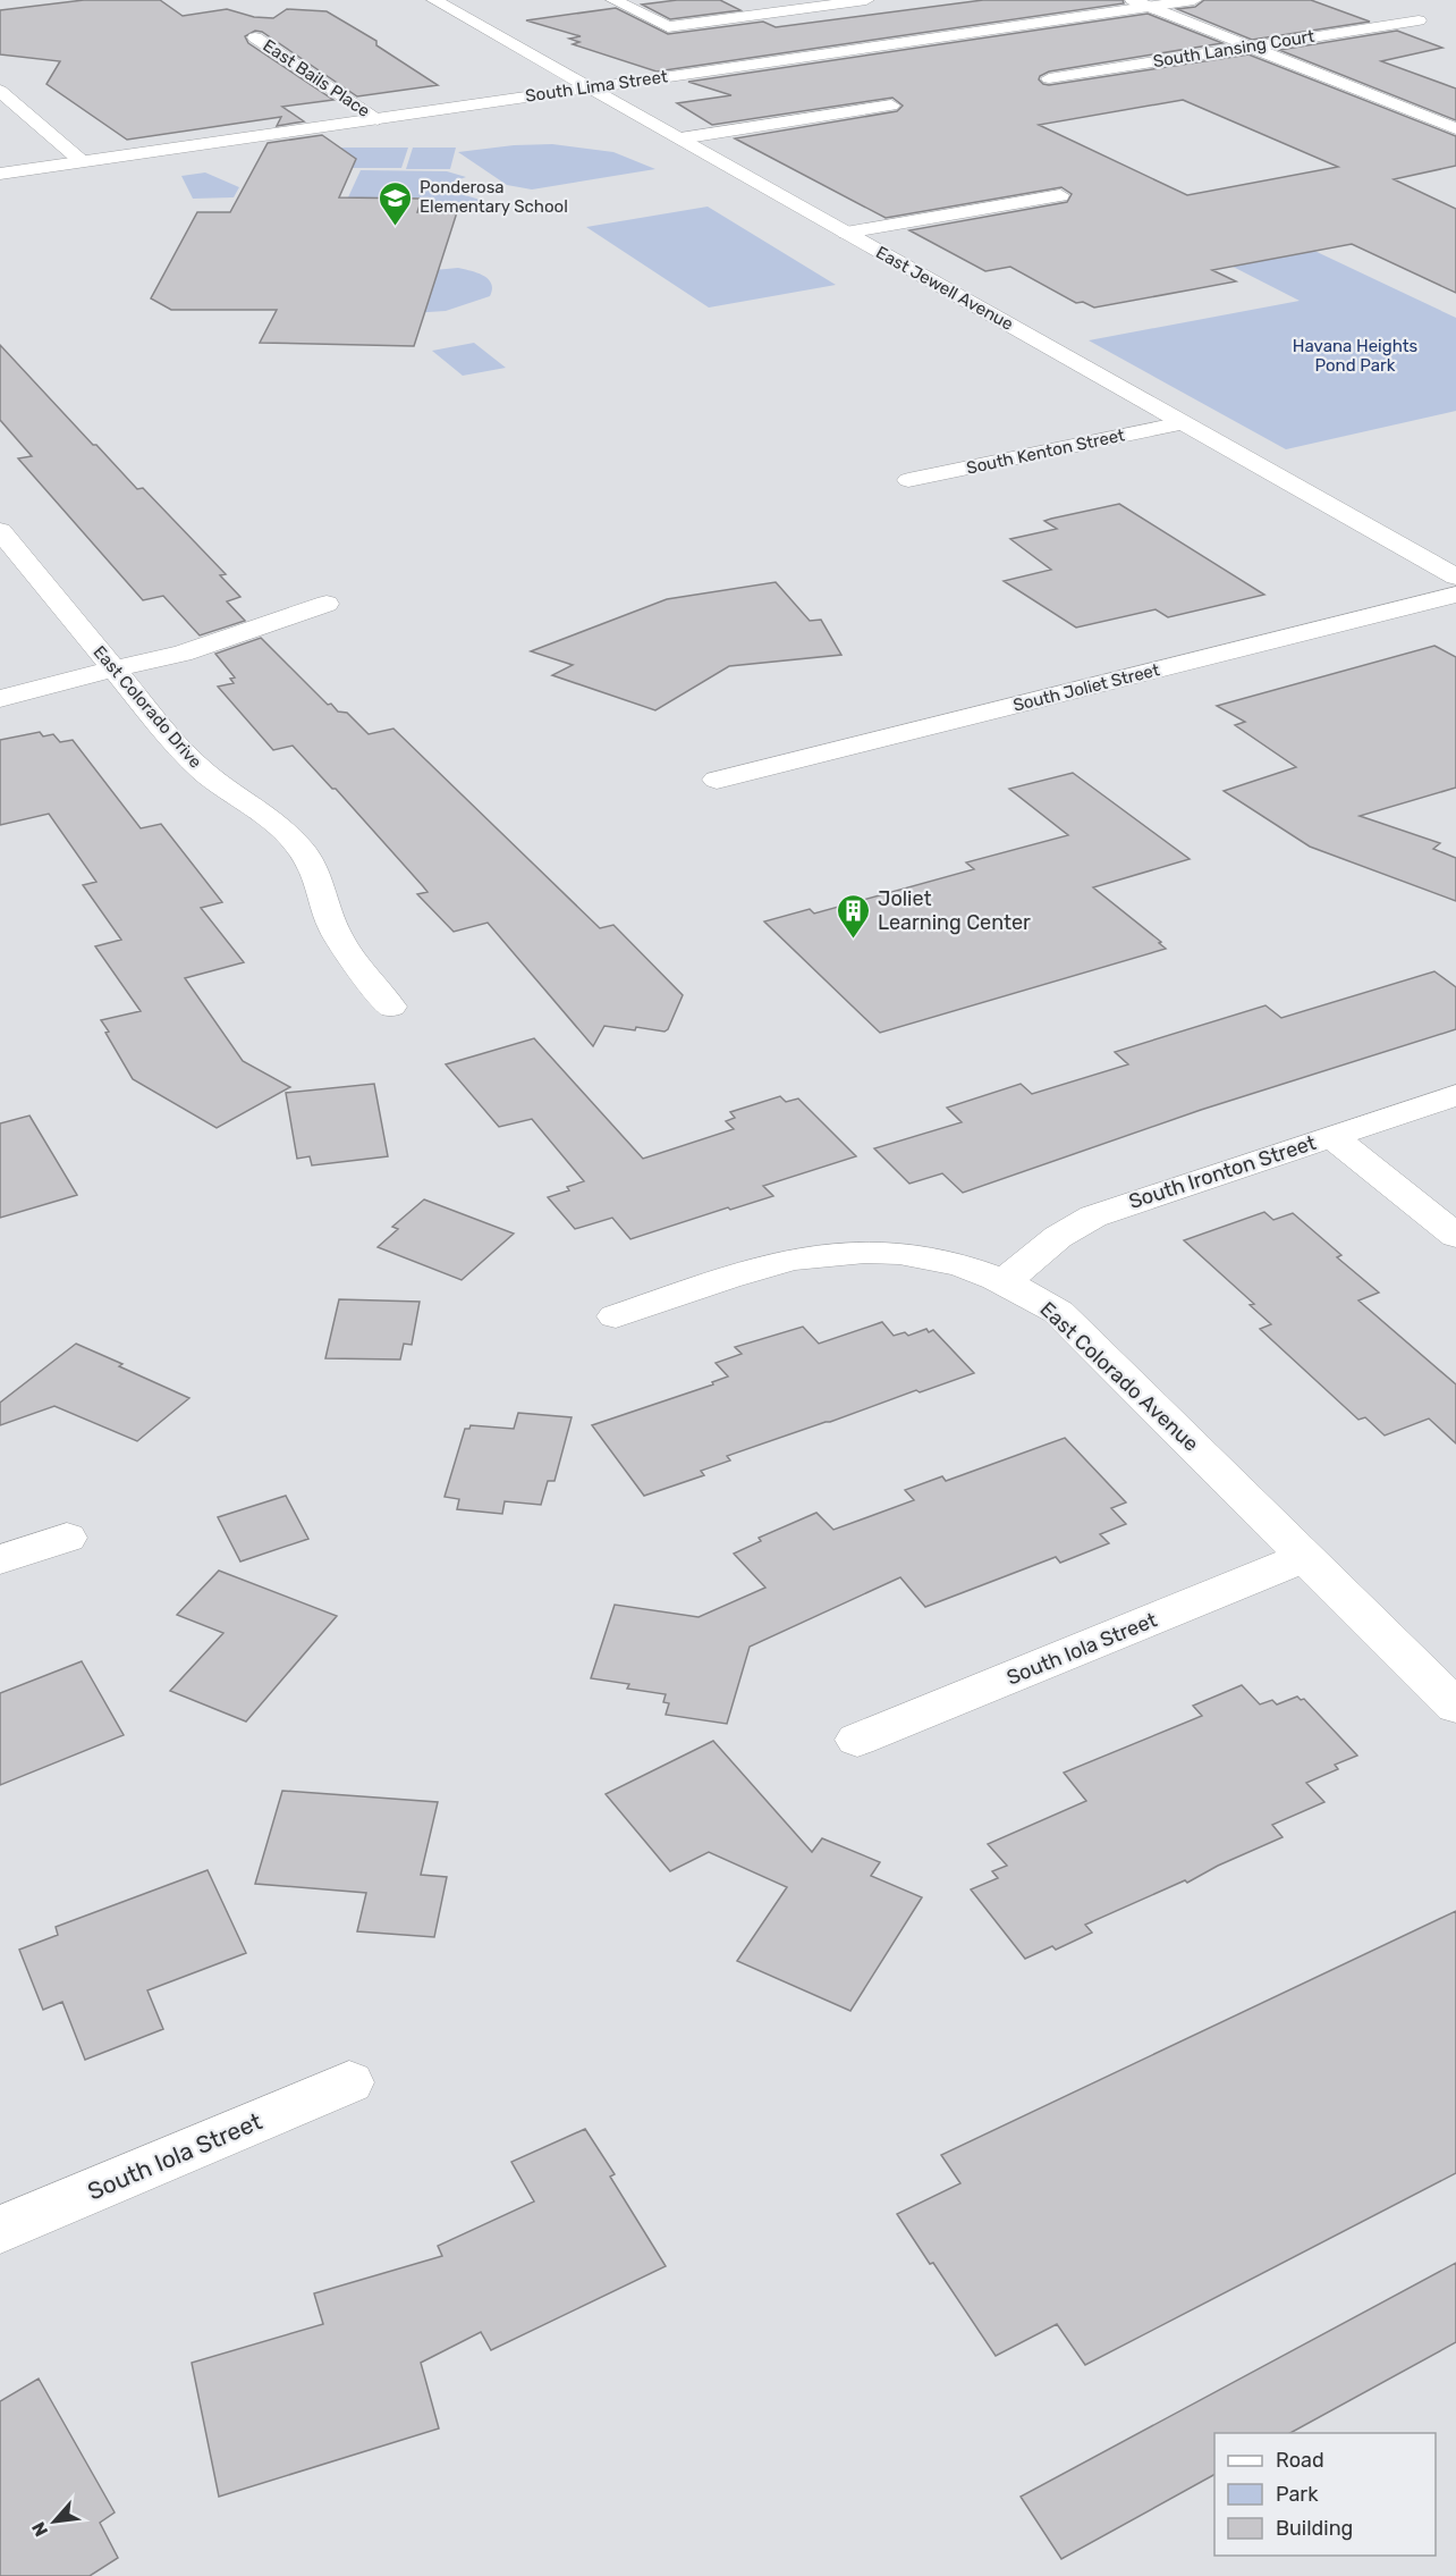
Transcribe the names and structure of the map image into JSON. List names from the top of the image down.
{
  "streets": {
    "street": [
      "South Lansing Court",
      "East Bails Place",
      "South Lima Street",
      "East Jewell Avenue",
      "South Kenton Street",
      "South Joliet Street",
      "East Colorado Drive",
      "South Ironton Street",
      "East Colorado Avenue",
      "South Iola Street"
    ]
  },
  "crossings": [
    ["East Bails Place", "South Lima Street"],
    ["South Lima Street", "East Jewell Avenue"],
    ["East Jewell Avenue", "South Kenton Street"],
    ["South Ironton Street", "East Colorado Avenue"],
    ["East Colorado Avenue", "South Iola Street"]
  ],
  "parks": ["Havana Heights Pond Park"],
  "places": {
    "school or university": ["Ponderosa Elementary School"],
    "building": ["Joliet Learning Center"]
  },
  "legend": ["Road", "Park", "Building"],
  "north": "bottom left"
}
